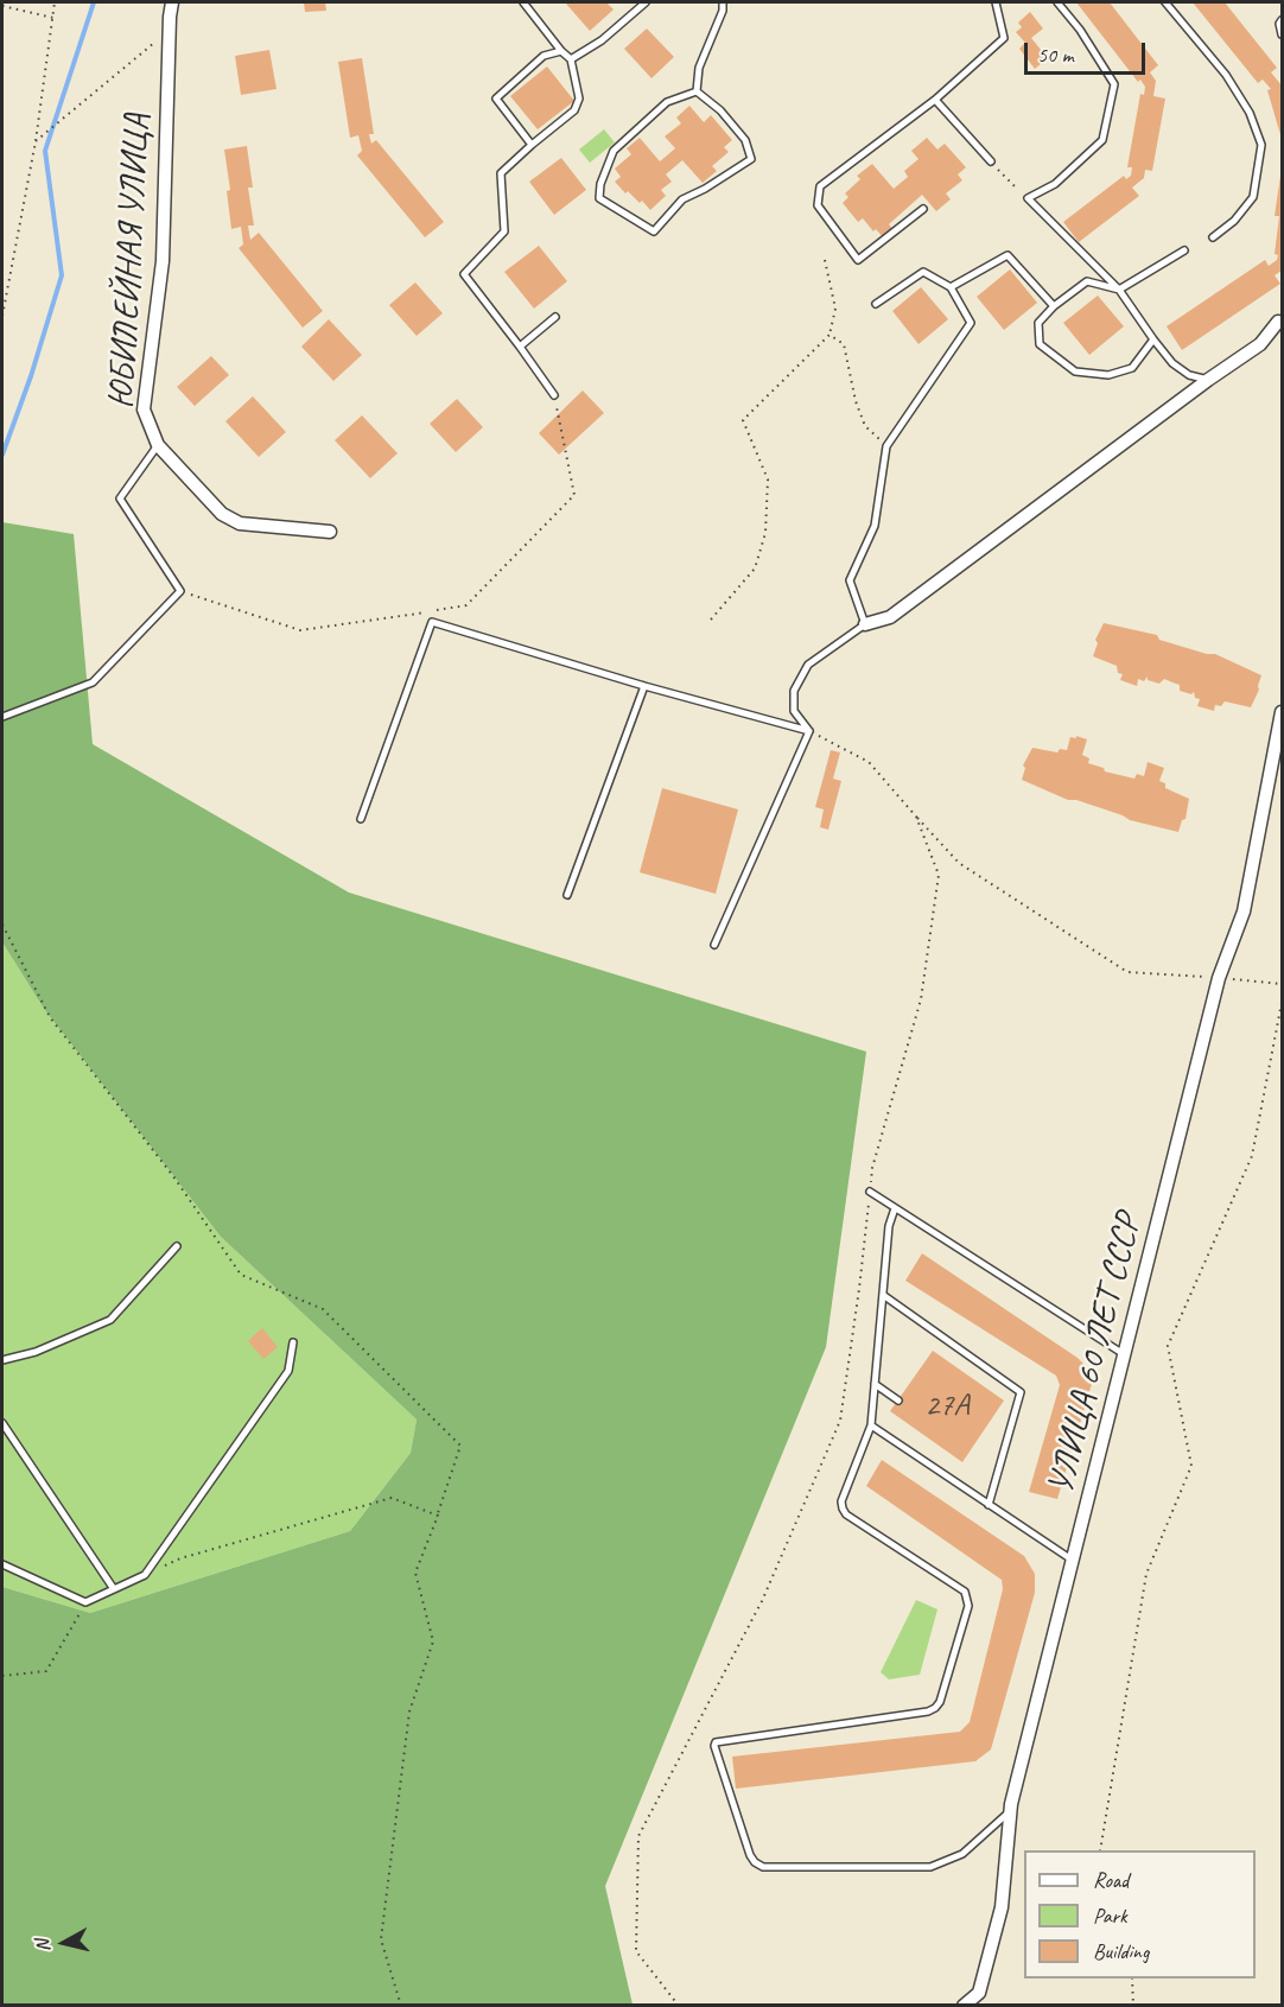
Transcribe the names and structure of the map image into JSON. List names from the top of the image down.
{
  "streets": {
    "street": ["ЮБИЛЕЙНАЯ УЛИЦА", "УЛИЦА 60 ЛЕТ СССР"]
  },
  "house_numbers": ["27А"],
  "legend": ["Road", "Park", "Building"],
  "scale_bar": "50 m",
  "north": "left"
}
